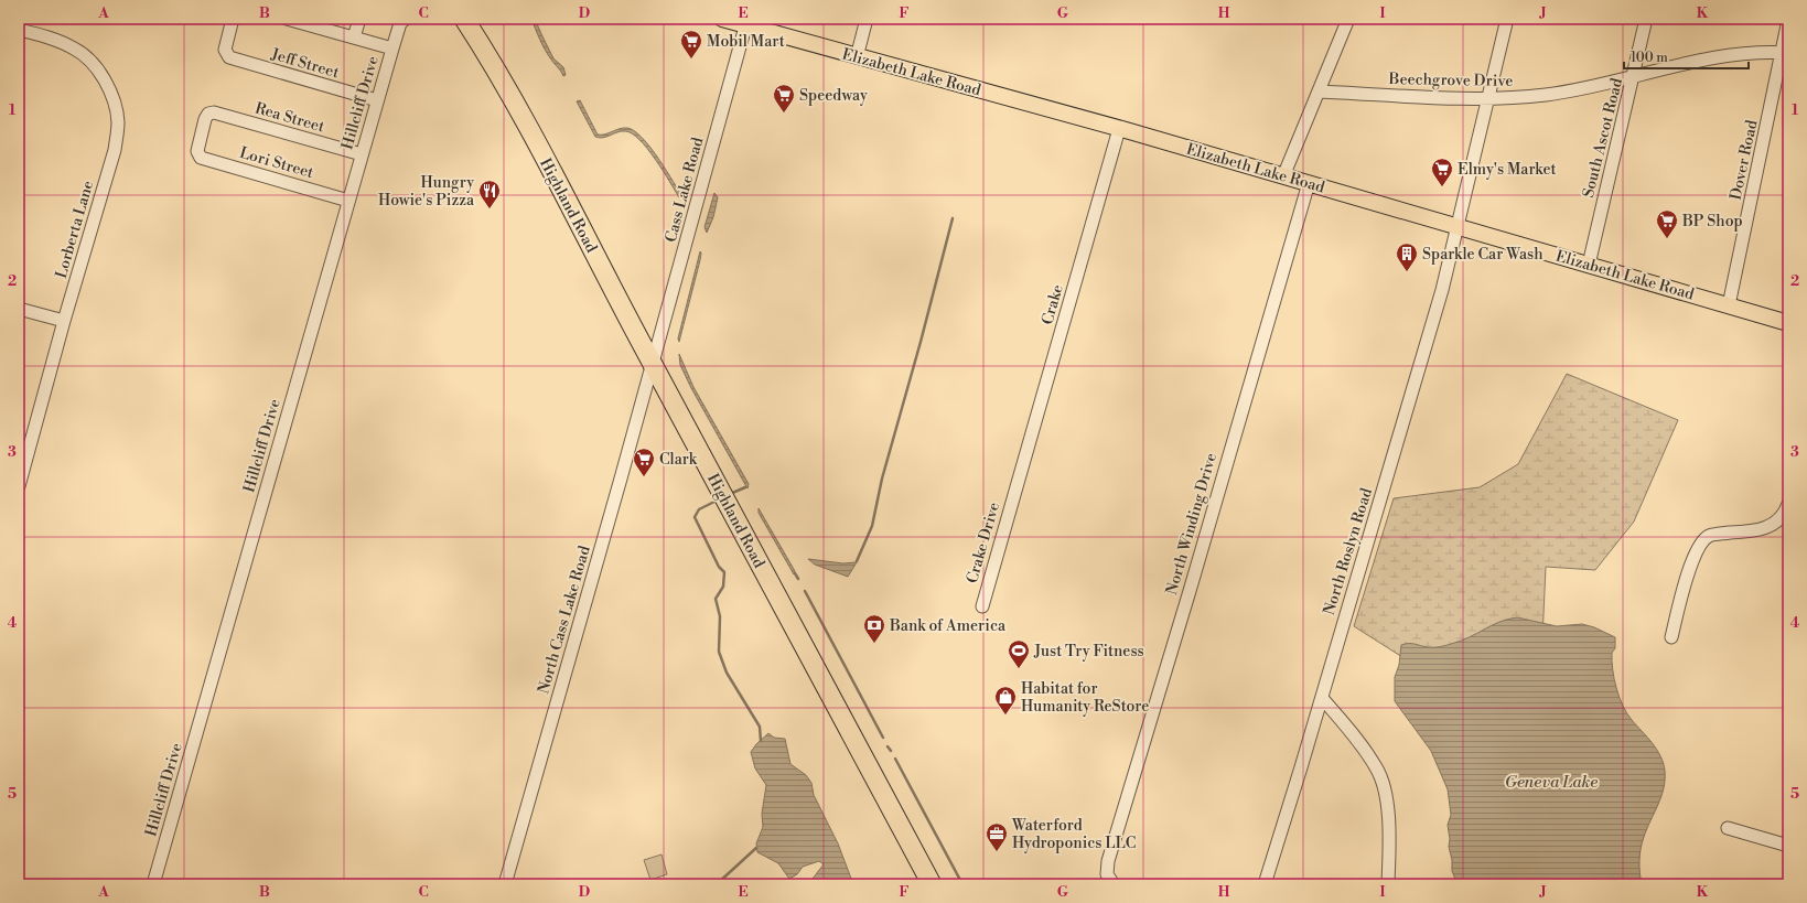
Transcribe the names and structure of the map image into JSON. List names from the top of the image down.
{
  "streets": {
    "highway": ["Highland Road"],
    "main road": ["Elizabeth Lake Road"],
    "street": [
      "Jeff Street",
      "Beechgrove Drive",
      "Hillcliff Drive",
      "Rea Street",
      "South Ascot Road",
      "Dover Road",
      "Lori Street",
      "Cass Lake Road",
      "Lorberta Lane",
      "Crake",
      "North Winding Drive",
      "Crake Drive",
      "North Roslyn Road",
      "North Cass Lake Road"
    ]
  },
  "crossings": [
    ["Jeff Street", "Hillcliff Drive"],
    ["Elizabeth Lake Road", "South Ascot Road"],
    ["Elizabeth Lake Road", "Dover Road"],
    ["Elizabeth Lake Road", "Cass Lake Road"],
    ["Elizabeth Lake Road", "Crake"],
    ["Elizabeth Lake Road", "North Winding Drive"],
    ["Elizabeth Lake Road", "North Roslyn Road"],
    ["Beechgrove Drive", "South Ascot Road"],
    ["Beechgrove Drive", "Dover Road"],
    ["Beechgrove Drive", "North Roslyn Road"],
    ["Hillcliff Drive", "Rea Street"],
    ["Hillcliff Drive", "Lori Street"],
    ["Rea Street", "Lori Street"],
    ["Cass Lake Road", "Highland Road"],
    ["Cass Lake Road", "North Cass Lake Road"],
    ["Highland Road", "North Cass Lake Road"],
    ["Crake", "Crake Drive"]
  ],
  "water": ["Geneva Lake"],
  "places": {
    "supermarket": [
      "Mobil Mart",
      "Speedway",
      "Elmy's Market",
      "BP Shop",
      "Clark"
    ],
    "restaurant": ["Hungry Howie's Pizza"],
    "building": ["Sparkle Car Wash"],
    "bank": ["Bank of America"],
    "sports": ["Just Try Fitness"],
    "shop": ["Habitat for Humanity ReStore"],
    "office": ["Waterford Hydroponics LLC"]
  },
  "scale_bar": "100 m",
  "grid": {
    "columns": [
      "A",
      "B",
      "C",
      "D",
      "E",
      "F",
      "G",
      "H",
      "I",
      "J",
      "K"
    ],
    "rows": [
      "1",
      "2",
      "3",
      "4",
      "5"
    ]
  }
}
